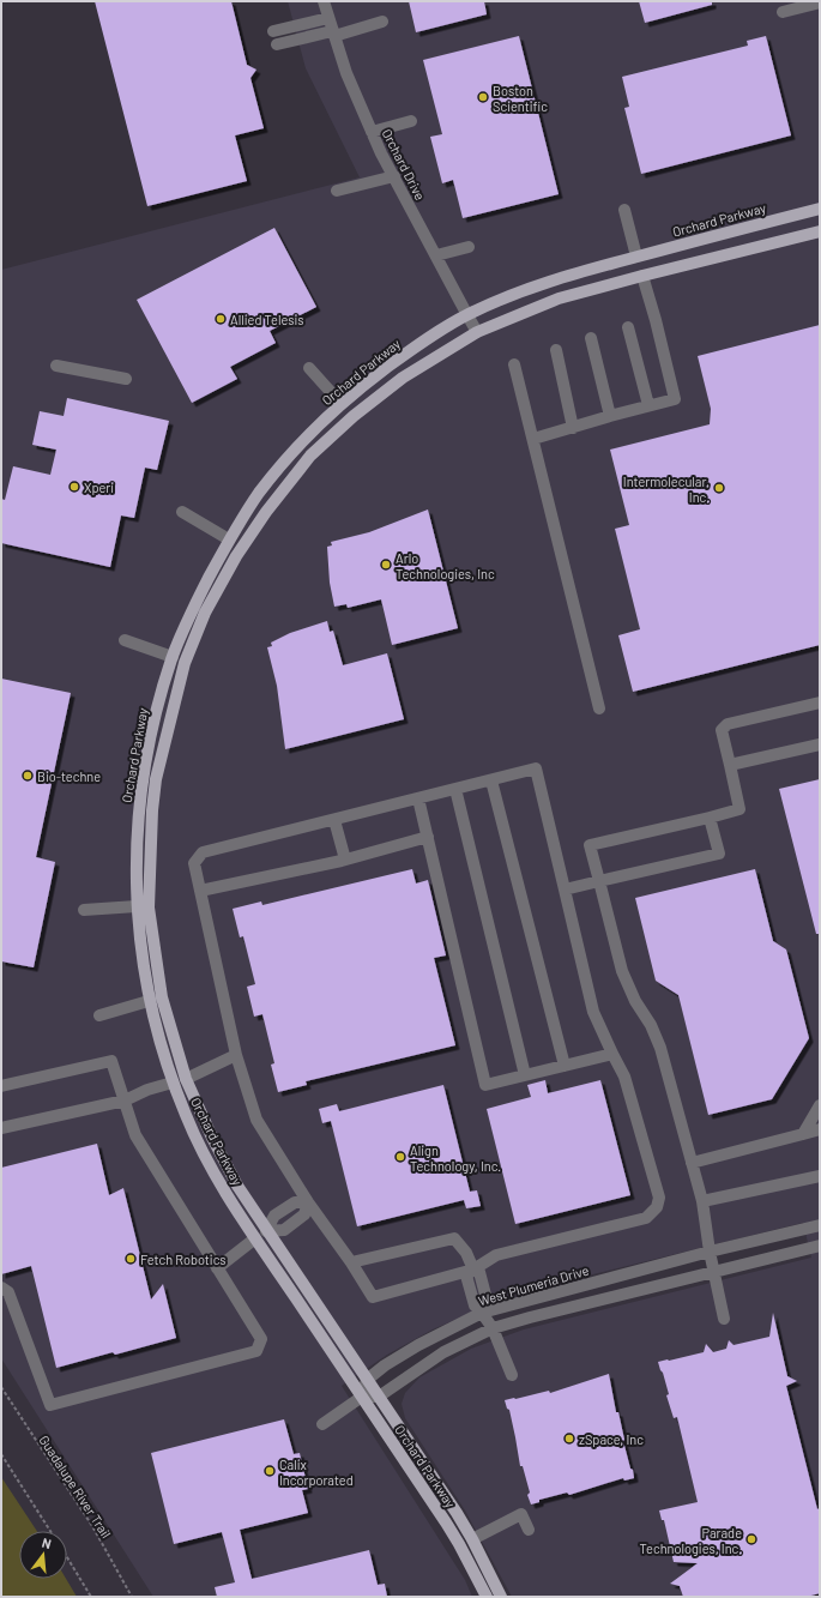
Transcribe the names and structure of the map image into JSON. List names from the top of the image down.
{
  "streets": {
    "main road": ["Orchard Parkway"],
    "street": ["Orchard Drive", "West Plumeria Drive"],
    "path": ["Guadalupe River Trail"]
  },
  "crossings": [
    ["Orchard Drive", "Orchard Parkway"],
    ["Orchard Parkway", "West Plumeria Drive"]
  ],
  "places": [
    "Boston Scientific",
    "Allied Telesis",
    "Xperi",
    "Intermolecular, Inc.",
    "Arlo Technologies, Inc",
    "Bio-techne",
    "Align Technology, Inc.",
    "Fetch Robotics",
    "zSpace, Inc",
    "Calix Incorporated",
    "Parade Technologies, Inc."
  ],
  "north": "top"
}
